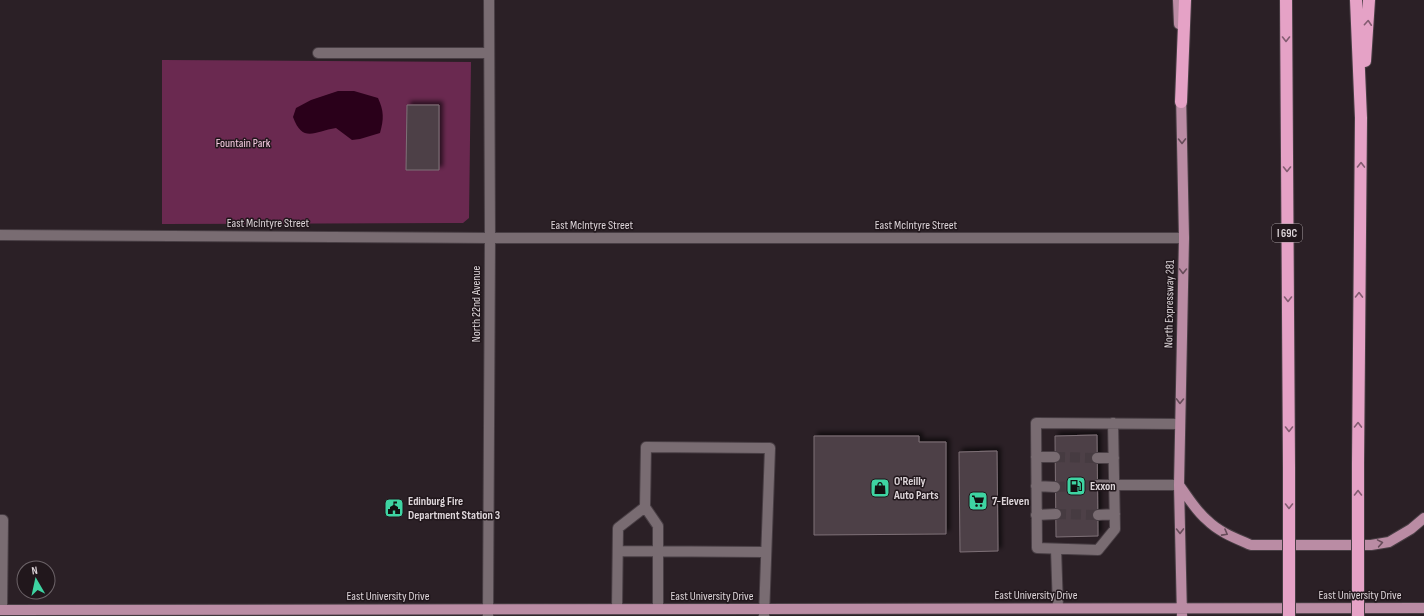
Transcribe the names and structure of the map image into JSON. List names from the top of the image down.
{
  "streets": {
    "highway": ["I 69C"],
    "main road": ["North Expressway 281", "East University Drive"],
    "street": ["East McIntyre Street", "North 22nd Avenue"]
  },
  "crossings": [
    ["East McIntyre Street", "North 22nd Avenue"],
    ["East McIntyre Street", "North Expressway 281"],
    ["North 22nd Avenue", "East University Drive"],
    ["North Expressway 281", "East University Drive"]
  ],
  "one_way": ["North Expressway 281"],
  "parks": ["Fountain Park"],
  "places": {
    "fuel station": ["Exxon"],
    "shop": ["O'Reilly Auto Parts"],
    "supermarket": ["7-Eleven"],
    "public building": ["Edinburg Fire Department Station 3"]
  },
  "north": "top"
}
